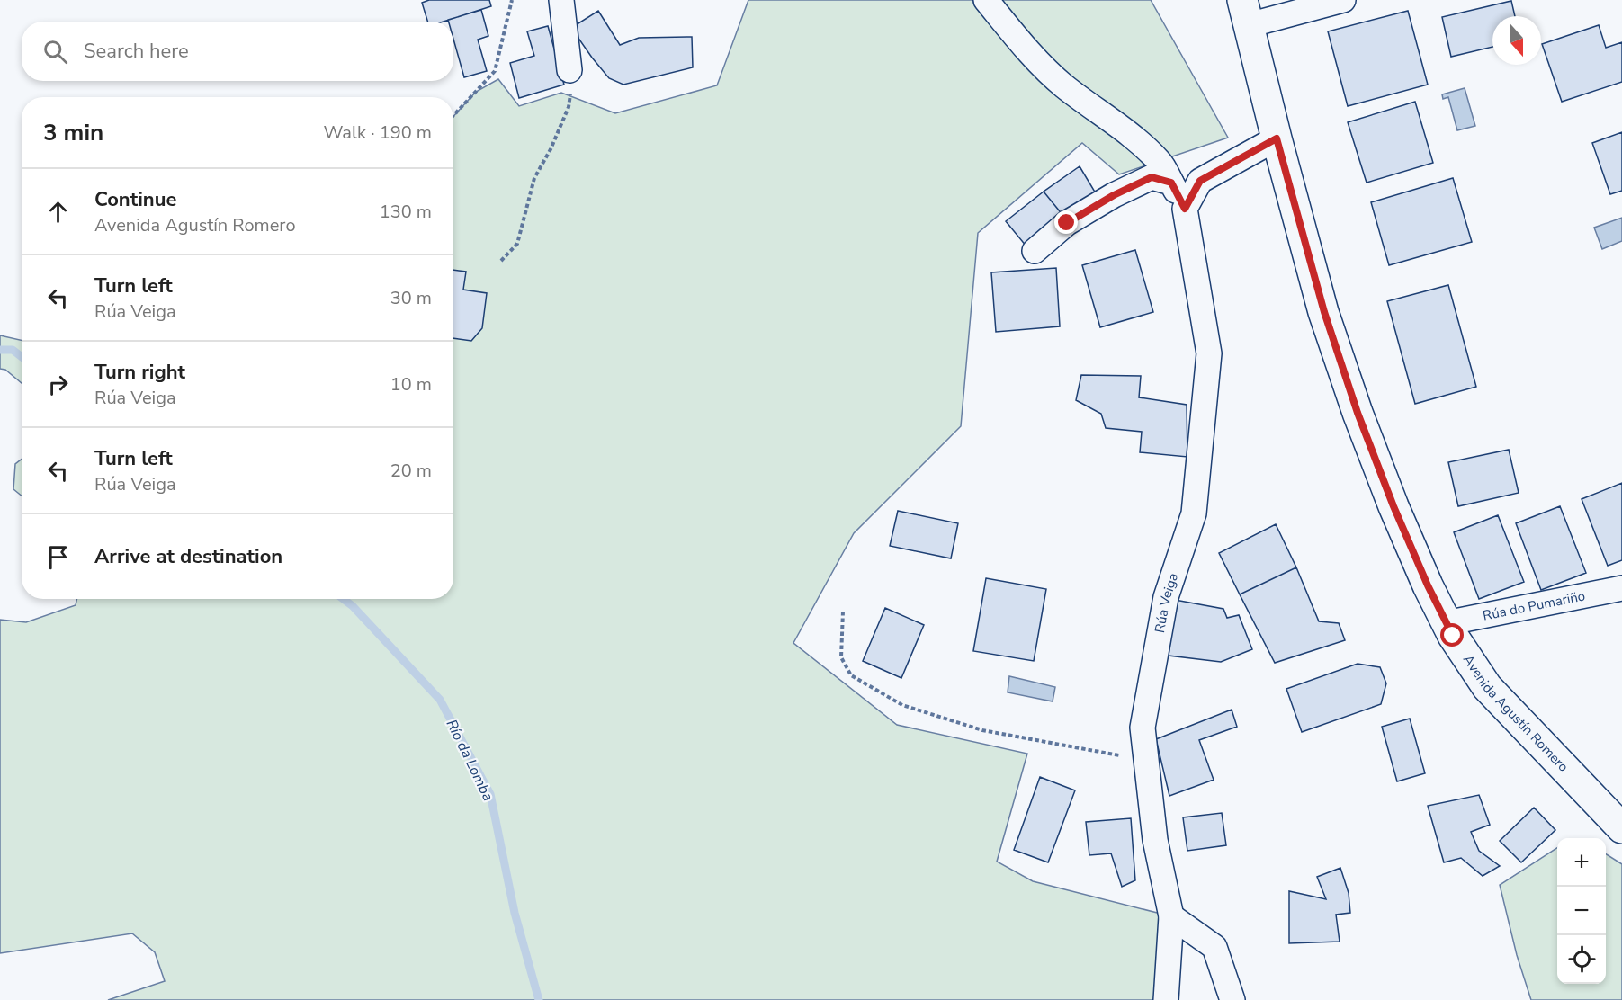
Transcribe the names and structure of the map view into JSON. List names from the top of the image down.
{
  "streets": {
    "street": ["Rúa Veiga", "Rúa do Pumariño", "Avenida Agustín Romero"]
  },
  "crossings": [
    ["Rúa do Pumariño", "Avenida Agustín Romero"]
  ],
  "water": ["Río da Lomba"],
  "north": "bottom",
  "page": {
    "search": "Search here",
    "heading": ["3 min", "Walk · 190 m"],
    "list": [
      ["Continue", "Avenida Agustín Romero", "130 m"],
      ["Turn left", "Rúa Veiga", "30 m"],
      ["Turn right", "Rúa Veiga", "10 m"],
      ["Turn left", "Rúa Veiga", "20 m"],
      "Arrive at destination"
    ],
    "map_buttons": ["+", "−"]
  }
}
